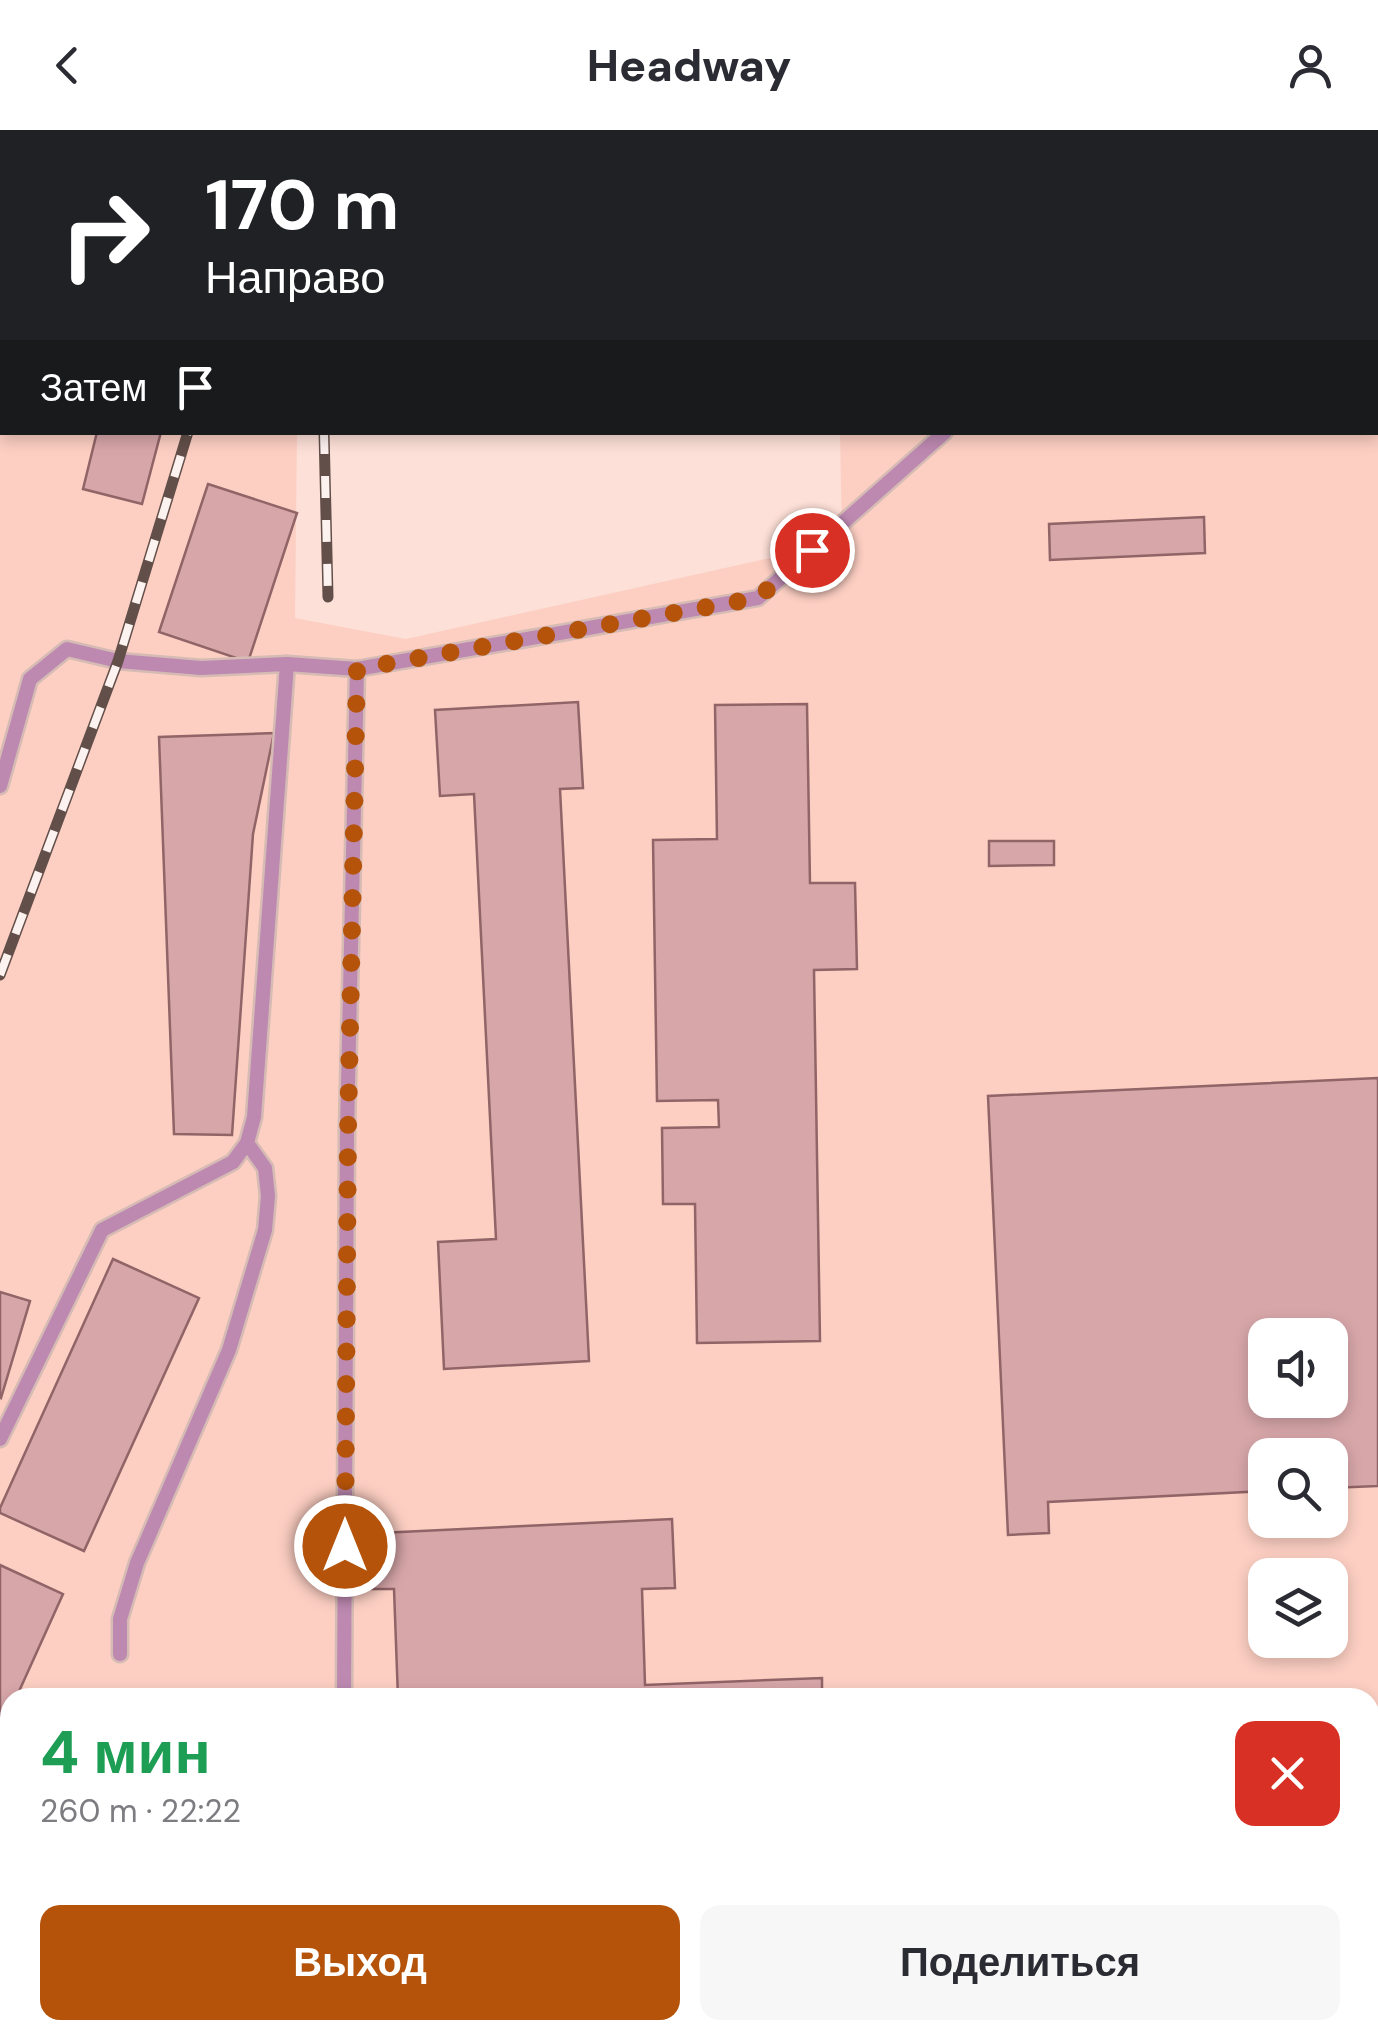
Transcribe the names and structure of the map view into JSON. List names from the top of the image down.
{
  "page": {
    "header": "Headway",
    "turn": ["170 m", "Направо"],
    "then": "Затем",
    "heading": ["4 мин", "260 m · 22:22"],
    "buttons": ["Выход", "Поделиться"]
  }
}
